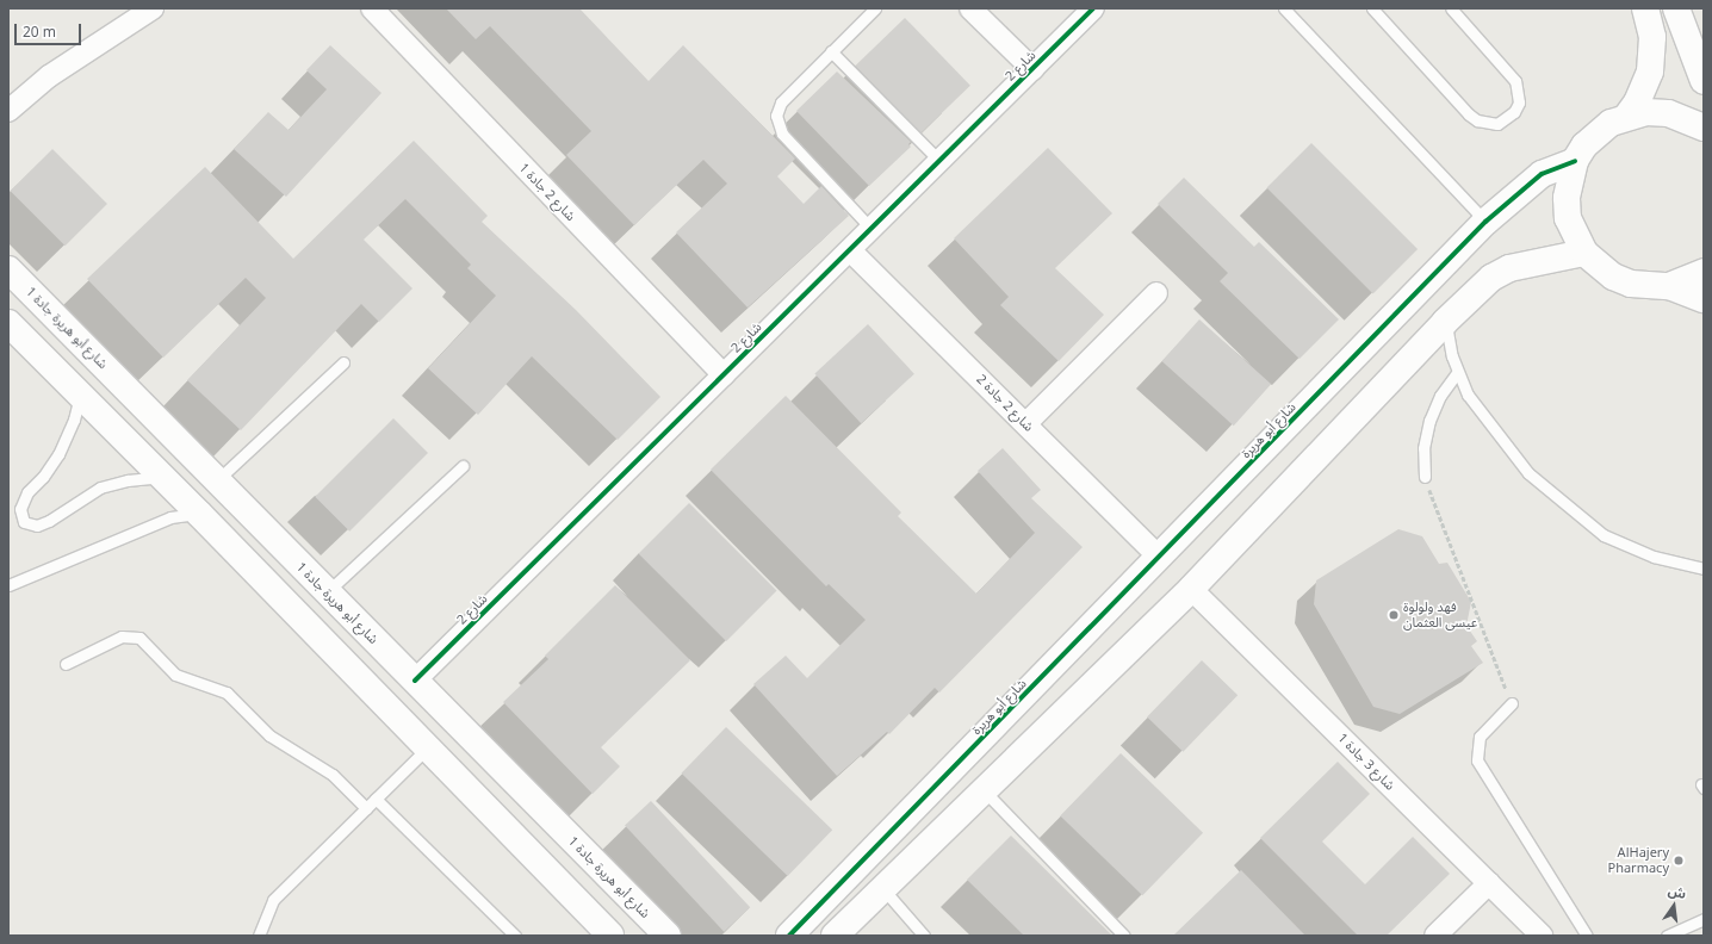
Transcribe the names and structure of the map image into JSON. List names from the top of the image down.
{
  "streets": {
    "street": [
      "شارع 2",
      "شارع 2 جادة 1",
      "شارع أبو هريرة جادة 1",
      "شارع 2 جادة 2",
      "شارع أبو هريرة",
      "شارع 3 جادة 1"
    ]
  },
  "crossings": [
    ["شارع 2", "شارع 2 جادة 1"],
    ["شارع 2", "شارع أبو هريرة جادة 1"],
    ["شارع 2", "شارع 2 جادة 2"],
    ["شارع 2 جادة 2", "شارع أبو هريرة"]
  ],
  "places": ["فهد ولولوة عيسى العثمان", "AlHajery Pharmacy"],
  "scale_bar": "20 m",
  "north": "top"
}
